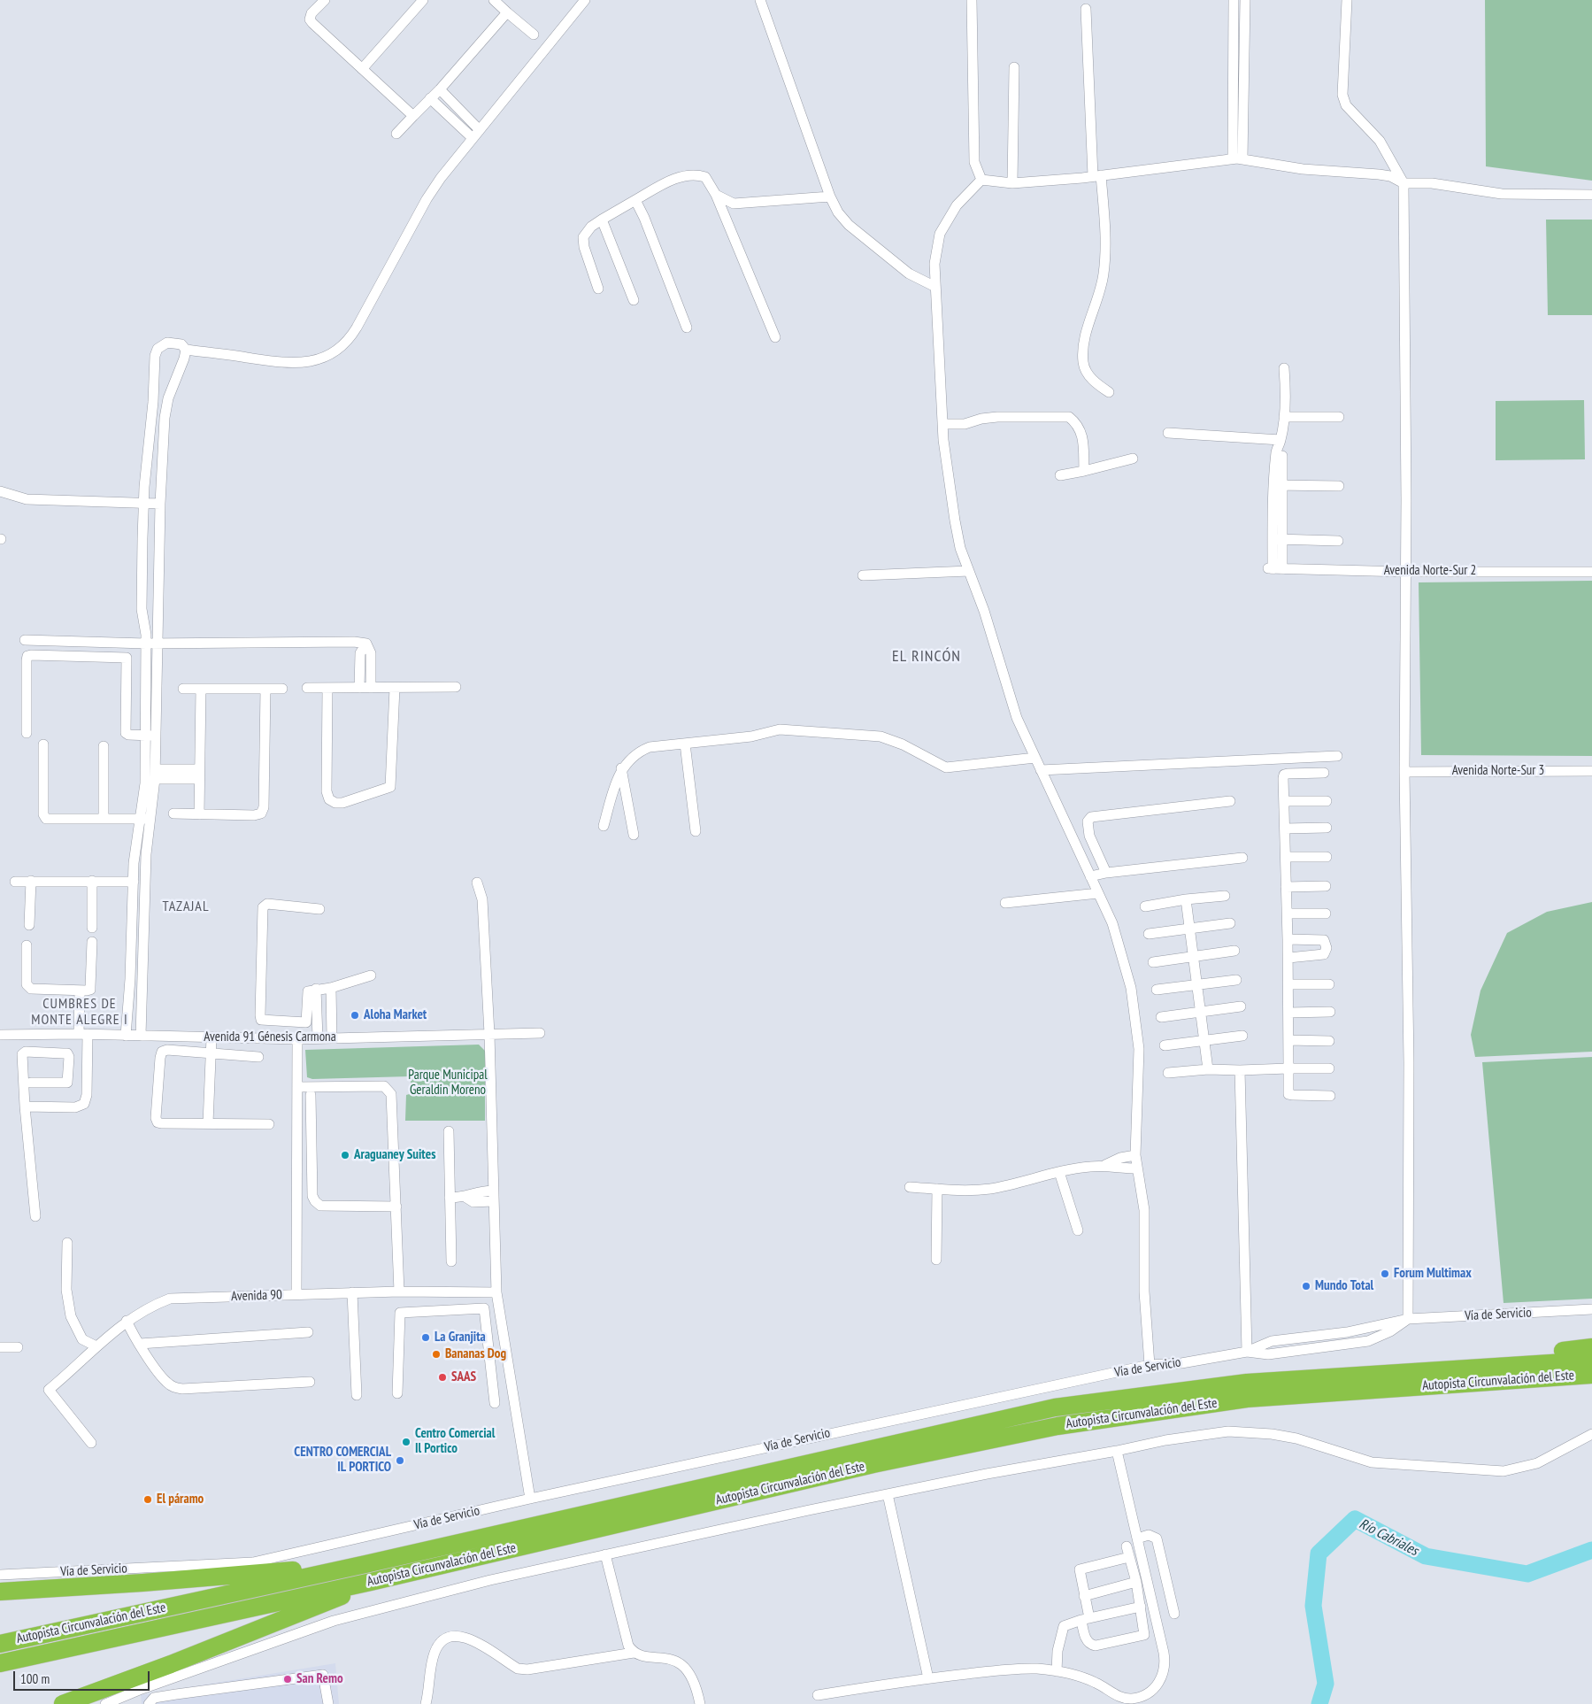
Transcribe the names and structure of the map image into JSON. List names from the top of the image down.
{
  "streets": {
    "highway": ["Autopista Circunvalación del Este"],
    "street": [
      "Avenida Norte-Sur 2",
      "Avenida Norte-Sur 3",
      "Avenida 91 Génesis Carmona",
      "Avenida 90",
      "Vía de Servicio"
    ]
  },
  "districts": ["EL RINCÓN", "TAZAJAL", "CUMBRES DE MONTE ALEGRE I"],
  "water": ["Río Cabriales"],
  "parks": ["Parque Municipal Geraldin Moreno"],
  "places": [
    "Aloha Market",
    "Araguaney Suites",
    "Forum Multimax",
    "Mundo Total",
    "La Granjita",
    "Bananas Dog",
    "SAAS",
    "Centro Comercial Il Portico",
    "CENTRO COMERCIAL IL PORTICO",
    "El páramo",
    "San Remo"
  ],
  "scale_bar": "100 m"
}
